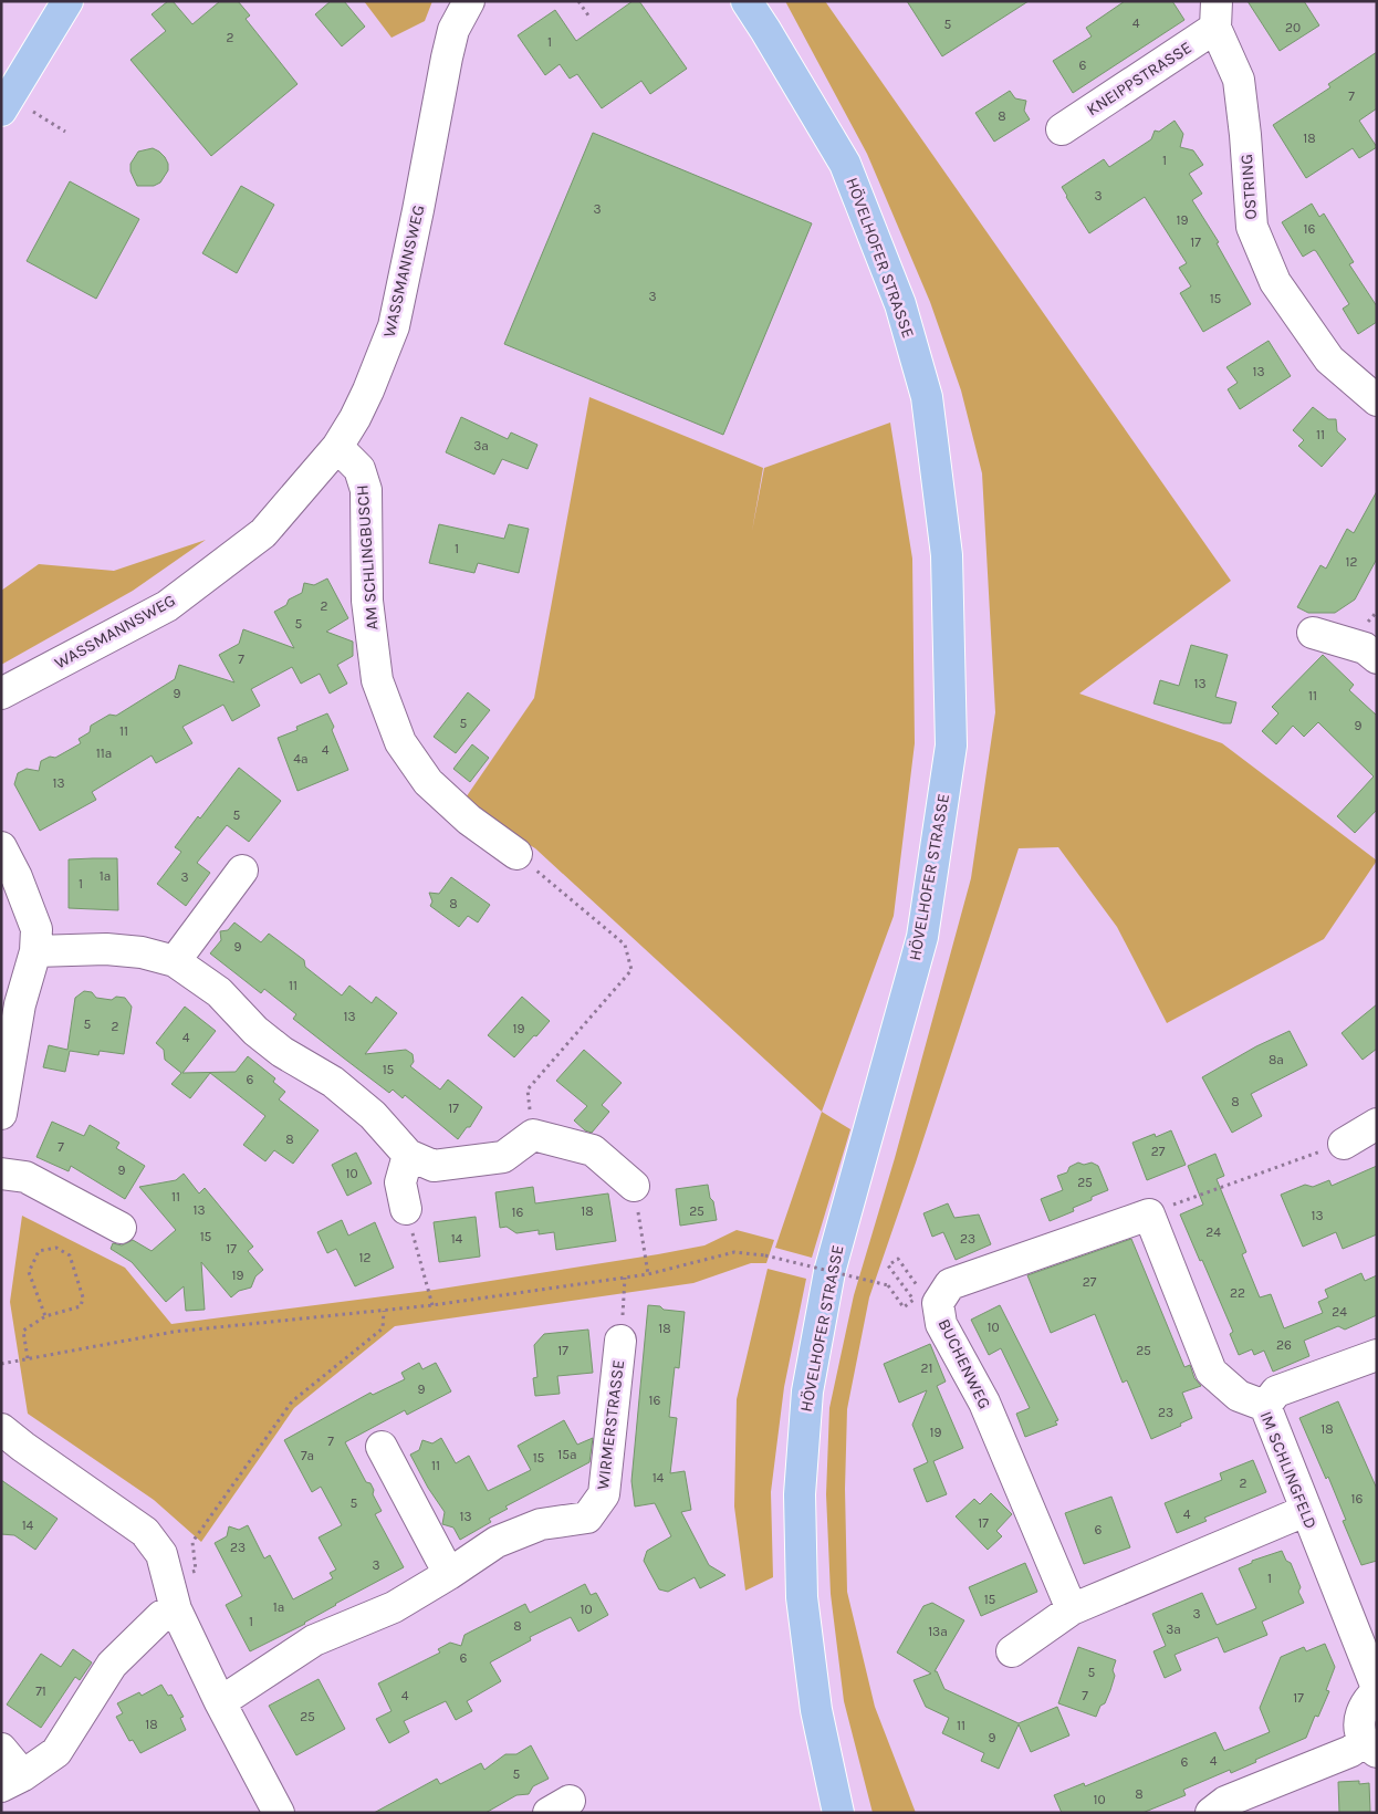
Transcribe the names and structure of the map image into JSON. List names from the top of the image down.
{
  "streets": {
    "main road": ["HÖVELHOFER STRASSE"],
    "street": [
      "KNEIPPSTRASSE",
      "OSTRING",
      "WASSMANNSWEG",
      "AM SCHLINGBUSCH",
      "BUCHENWEG",
      "WIRMERSTRASSE",
      "IM SCHLINGFELD"
    ]
  },
  "crossings": [
    ["KNEIPPSTRASSE", "OSTRING"],
    ["WASSMANNSWEG", "AM SCHLINGBUSCH"],
    ["BUCHENWEG", "IM SCHLINGFELD"]
  ],
  "house_numbers": [
    "4",
    "5",
    "20",
    "2",
    "1",
    "6",
    "7",
    "8",
    "18",
    "1",
    "3",
    "3",
    "19",
    "16",
    "17",
    "3",
    "15",
    "13",
    "11",
    "3a",
    "1",
    "12",
    "2",
    "5",
    "7",
    "13",
    "9",
    "11",
    "5",
    "9",
    "11",
    "4",
    "11a",
    "4a",
    "13",
    "5",
    "1a",
    "3",
    "1",
    "8",
    "9",
    "11",
    "13",
    "5",
    "2",
    "19",
    "4",
    "8a",
    "15",
    "6",
    "8",
    "17",
    "8",
    "7",
    "27",
    "9",
    "10",
    "25",
    "11",
    "13",
    "18",
    "25",
    "16",
    "13",
    "24",
    "15",
    "14",
    "23",
    "17",
    "12",
    "19",
    "27",
    "22",
    "24",
    "10",
    "18",
    "26",
    "17",
    "25",
    "21",
    "9",
    "16",
    "23",
    "18",
    "19",
    "7",
    "15a",
    "7a",
    "15",
    "11",
    "14",
    "2",
    "16",
    "5",
    "4",
    "13",
    "17",
    "14",
    "6",
    "23",
    "3",
    "1",
    "15",
    "1a",
    "10",
    "3",
    "1",
    "8",
    "3a",
    "13a",
    "6",
    "5",
    "71",
    "4",
    "7",
    "17",
    "25",
    "18",
    "11",
    "9",
    "4",
    "6",
    "5",
    "8",
    "10"
  ]
}
